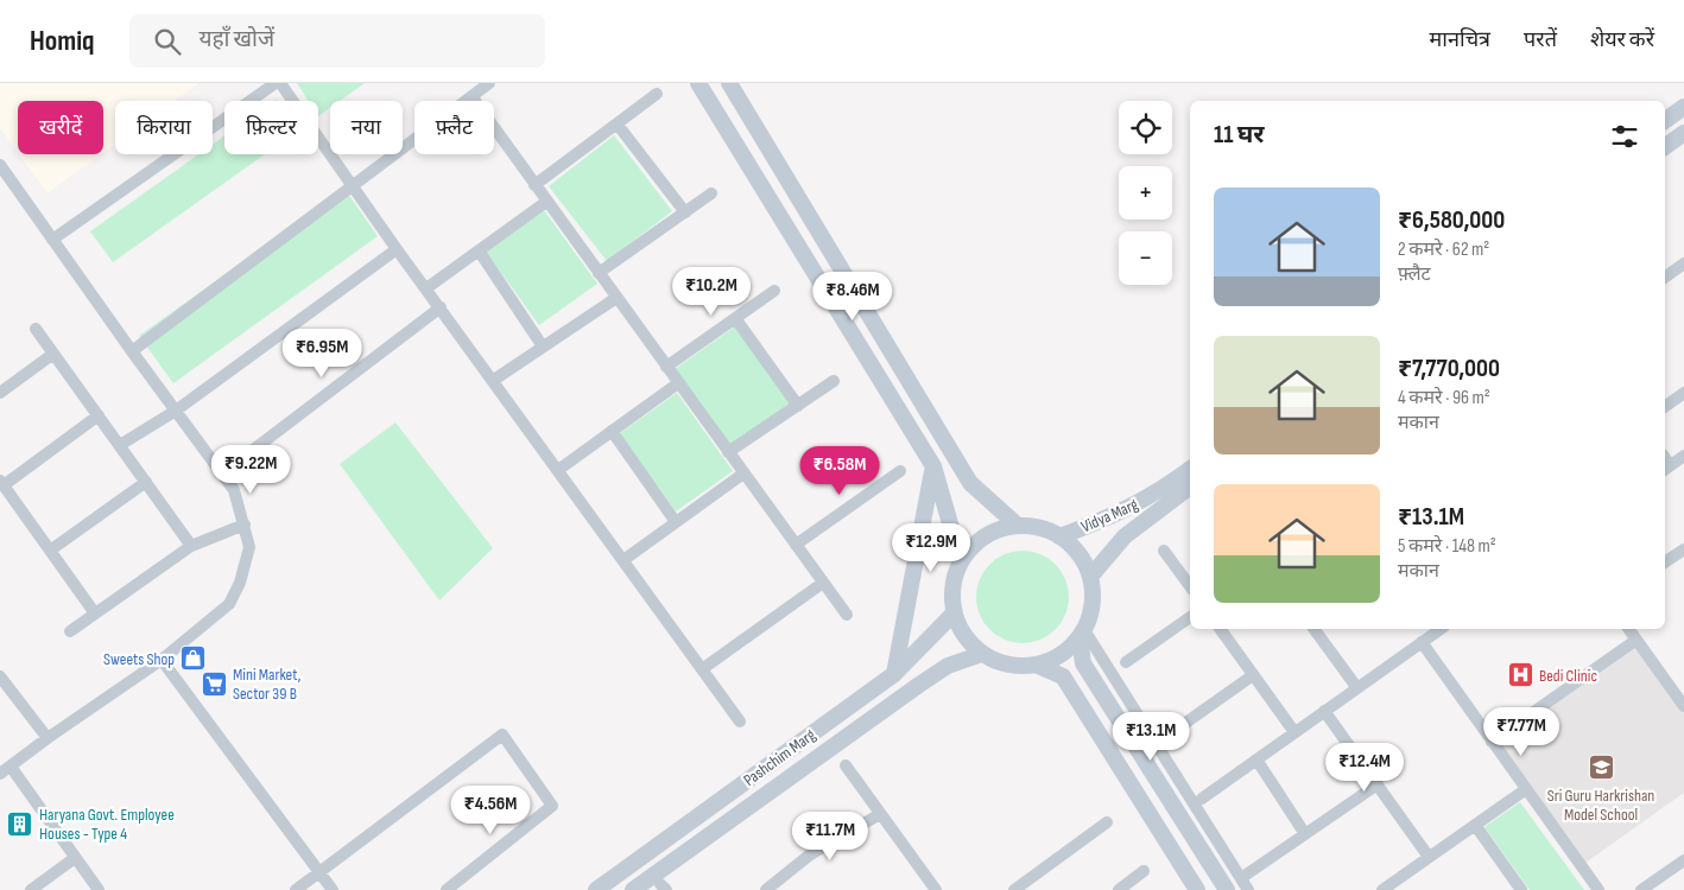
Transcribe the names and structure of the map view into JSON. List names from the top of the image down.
{
  "streets": {
    "main road": ["Vidya Marg", "Pashchim Marg"]
  },
  "crossings": [
    ["Vidya Marg", "Pashchim Marg"]
  ],
  "places": {
    "shop": ["Sweets Shop"],
    "hospital": ["Bedi Clinic"],
    "supermarket": ["Mini Market, Sector 39 B"],
    "school or university": ["Sri Guru Harkrishan Model School"],
    "building": ["Haryana Govt. Employee Houses - Type 4"]
  },
  "page": {
    "header": "Homiq",
    "search": "यहाँ खोजें",
    "nav": ["मानचित्र", "परतें", "शेयर करें"],
    "map_buttons": ["+", "−"],
    "chip": [
      "खरीदें",
      "किराया",
      "फ़िल्टर",
      "नया",
      "फ़्लैट"
    ],
    "heading": "11 घर",
    "list": [
      {
        "name": "₹6,580,000",
        "note": "2 कमरे · 62 m² · फ़्लैट"
      },
      {
        "name": "₹7,770,000",
        "note": "4 कमरे · 96 m² · मकान"
      },
      {
        "name": "₹13.1M",
        "note": "5 कमरे · 148 m² · मकान"
      }
    ],
    "price": [
      "₹10.2M",
      "₹8.46M",
      "₹6.95M",
      "₹9.22M",
      "₹6.58M",
      "₹12.9M",
      "₹7.77M",
      "₹13.1M",
      "₹12.4M",
      "₹4.56M",
      "₹11.7M"
    ]
  }
}
